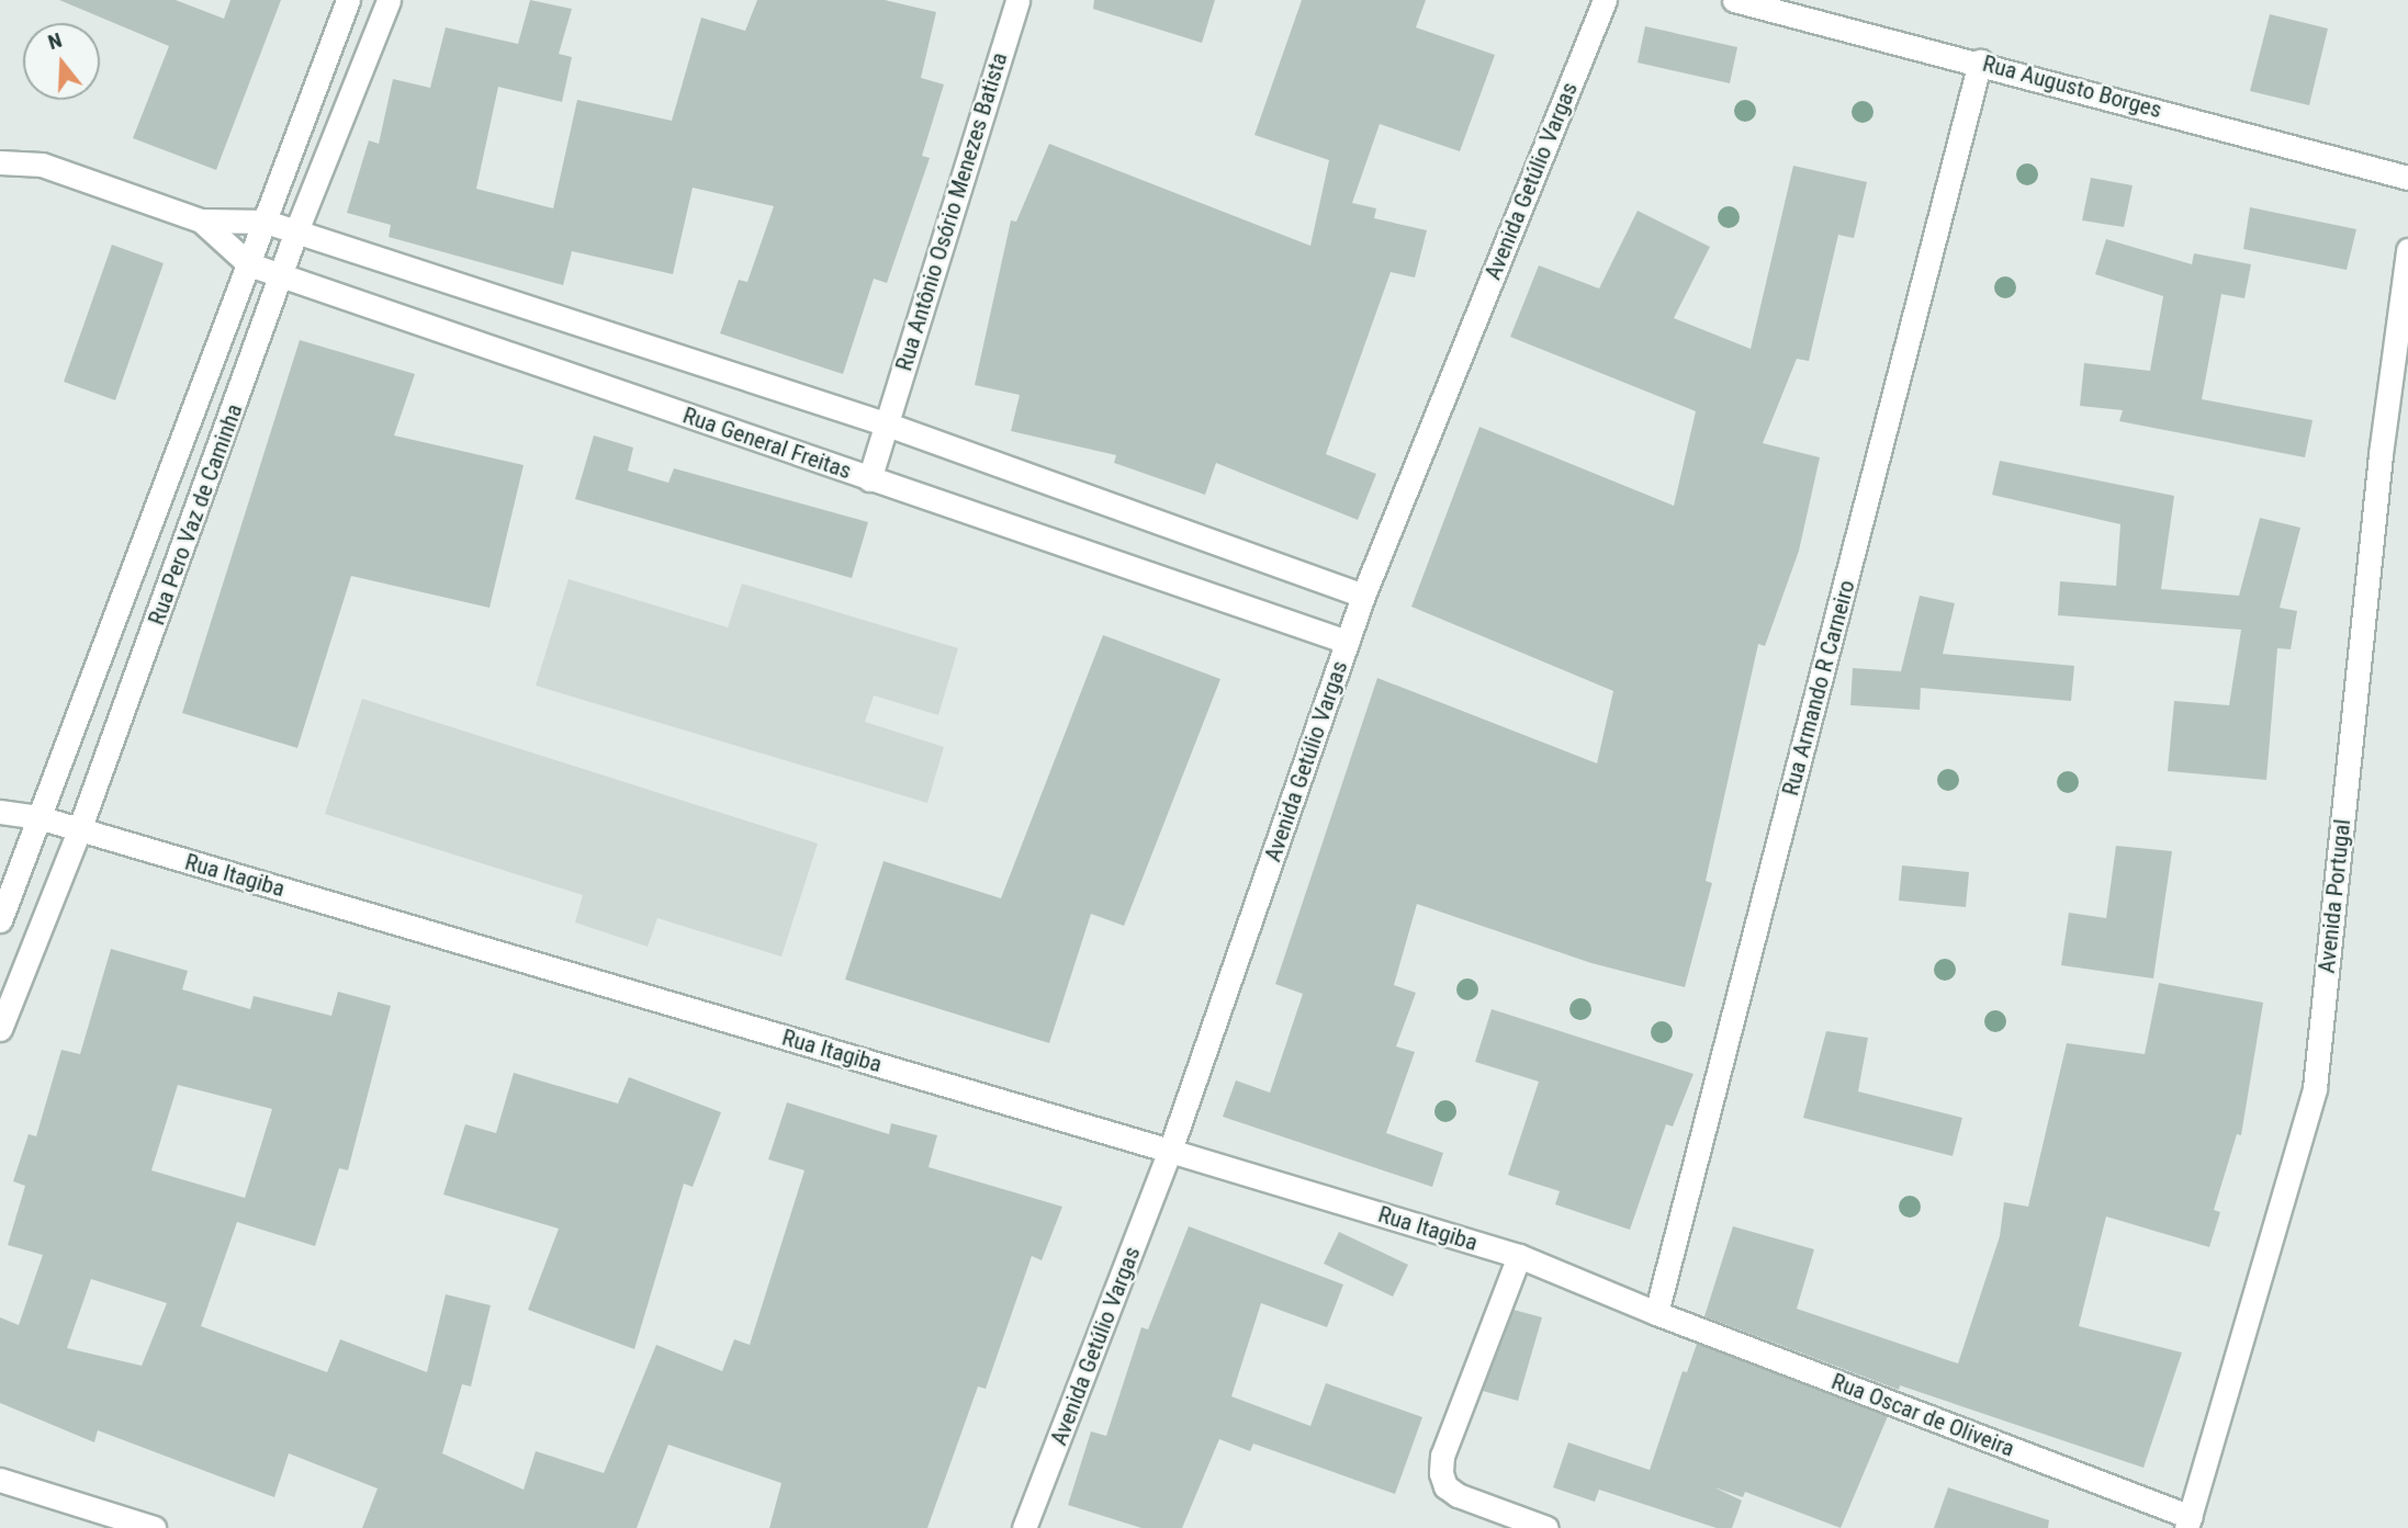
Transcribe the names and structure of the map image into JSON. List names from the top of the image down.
{
  "streets": {
    "street": [
      "Rua Augusto Borges",
      "Avenida Getúlio Vargas",
      "Rua Antônio Osório Menezes Batista",
      "Rua General Freitas",
      "Rua Pero Vaz de Caminha",
      "Rua Armando R Carneiro",
      "Rua Itagiba",
      "Avenida Portugal",
      "Rua Oscar de Oliveira"
    ]
  },
  "crossings": [
    ["Rua Augusto Borges", "Rua Armando R Carneiro"],
    ["Avenida Getúlio Vargas", "Rua General Freitas"],
    ["Avenida Getúlio Vargas", "Rua Itagiba"],
    ["Rua Antônio Osório Menezes Batista", "Rua General Freitas"],
    ["Rua General Freitas", "Rua Pero Vaz de Caminha"],
    ["Rua Pero Vaz de Caminha", "Rua Itagiba"],
    ["Rua Armando R Carneiro", "Rua Itagiba"],
    ["Rua Armando R Carneiro", "Rua Oscar de Oliveira"],
    ["Rua Itagiba", "Rua Oscar de Oliveira"],
    ["Avenida Portugal", "Rua Oscar de Oliveira"]
  ],
  "north": "top"
}
